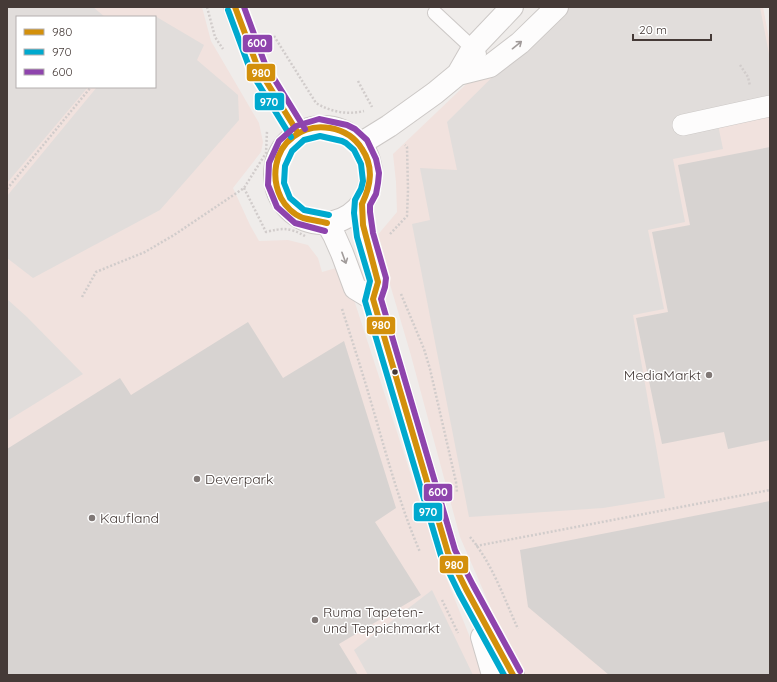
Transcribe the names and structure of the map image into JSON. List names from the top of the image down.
{
  "places": [
    "MediaMarkt",
    "Deverpark",
    "Kaufland",
    "Ruma Tapeten- und Teppichmarkt"
  ],
  "lines": ["transit line 980", "transit line 600", "transit line 970"],
  "legend": ["980", "970", "600"],
  "scale_bar": "20 m"
}
